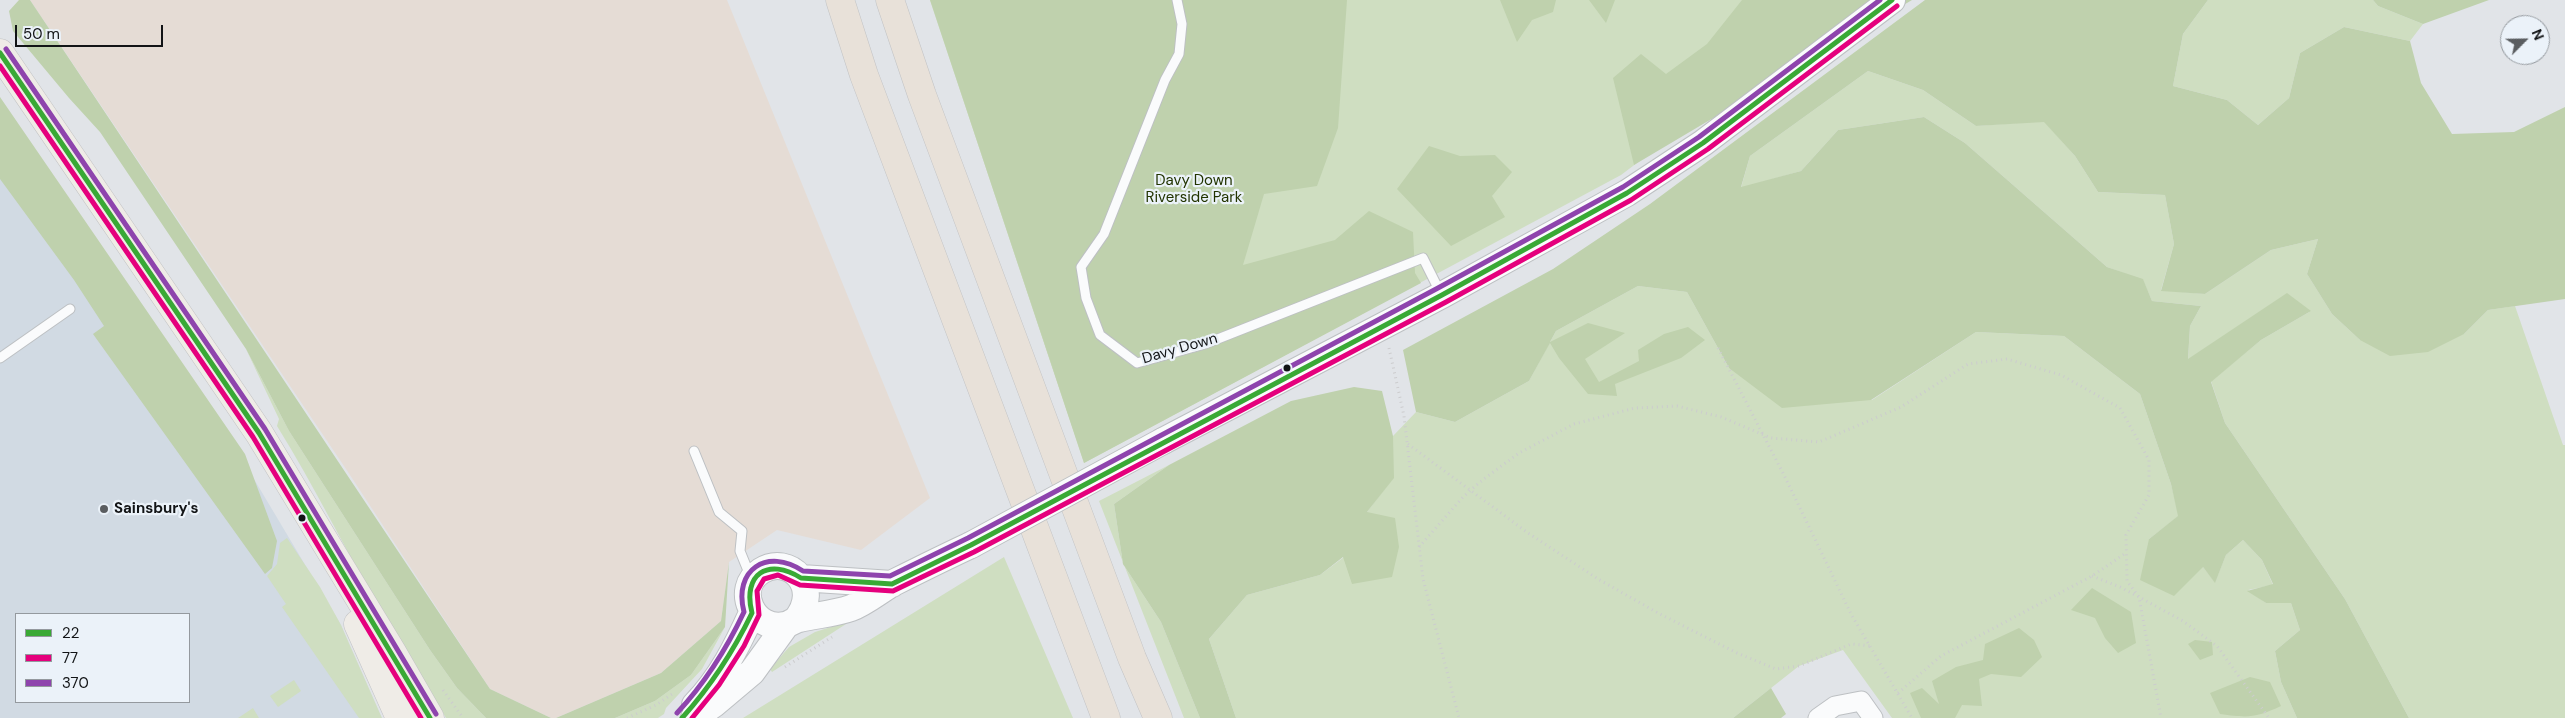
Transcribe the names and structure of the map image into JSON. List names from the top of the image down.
{
  "streets": {
    "lane": ["Davy Down"]
  },
  "parks": ["Davy Down Riverside Park"],
  "places": ["Sainsbury's"],
  "lines": ["transit line 22", "transit line 370", "transit line 77"],
  "legend": ["22", "77", "370"],
  "scale_bar": "50 m",
  "north": "top right"
}
